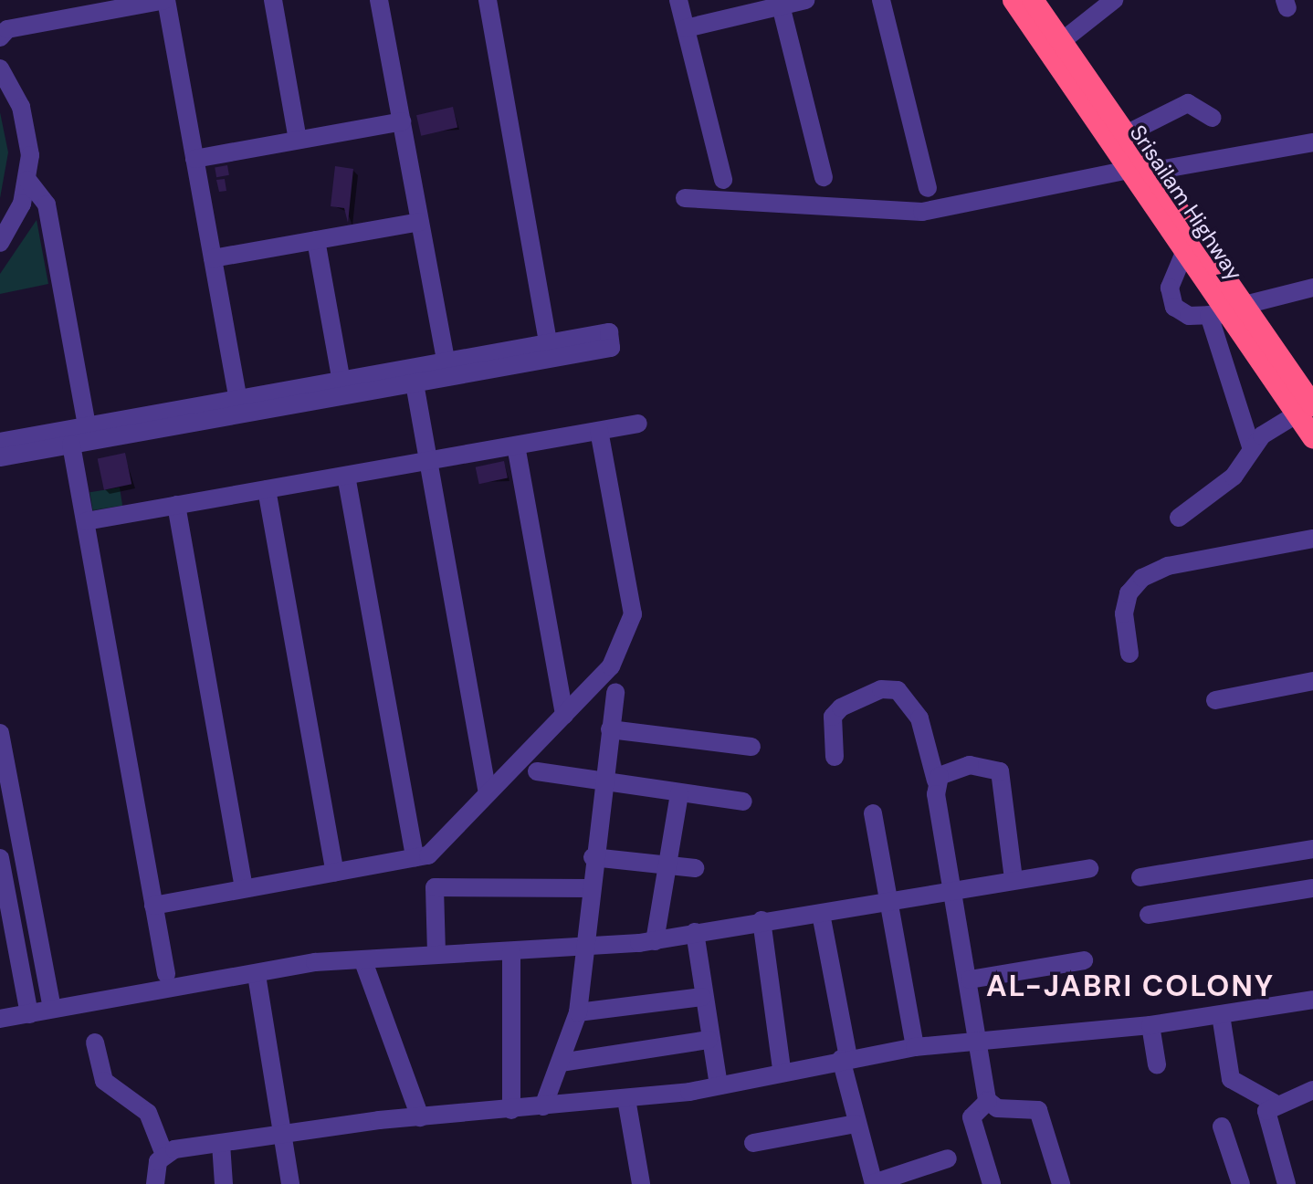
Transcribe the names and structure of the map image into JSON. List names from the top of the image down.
{
  "streets": {
    "highway": ["Srisailam Highway"]
  },
  "districts": ["AL-JABRI COLONY"]
}
